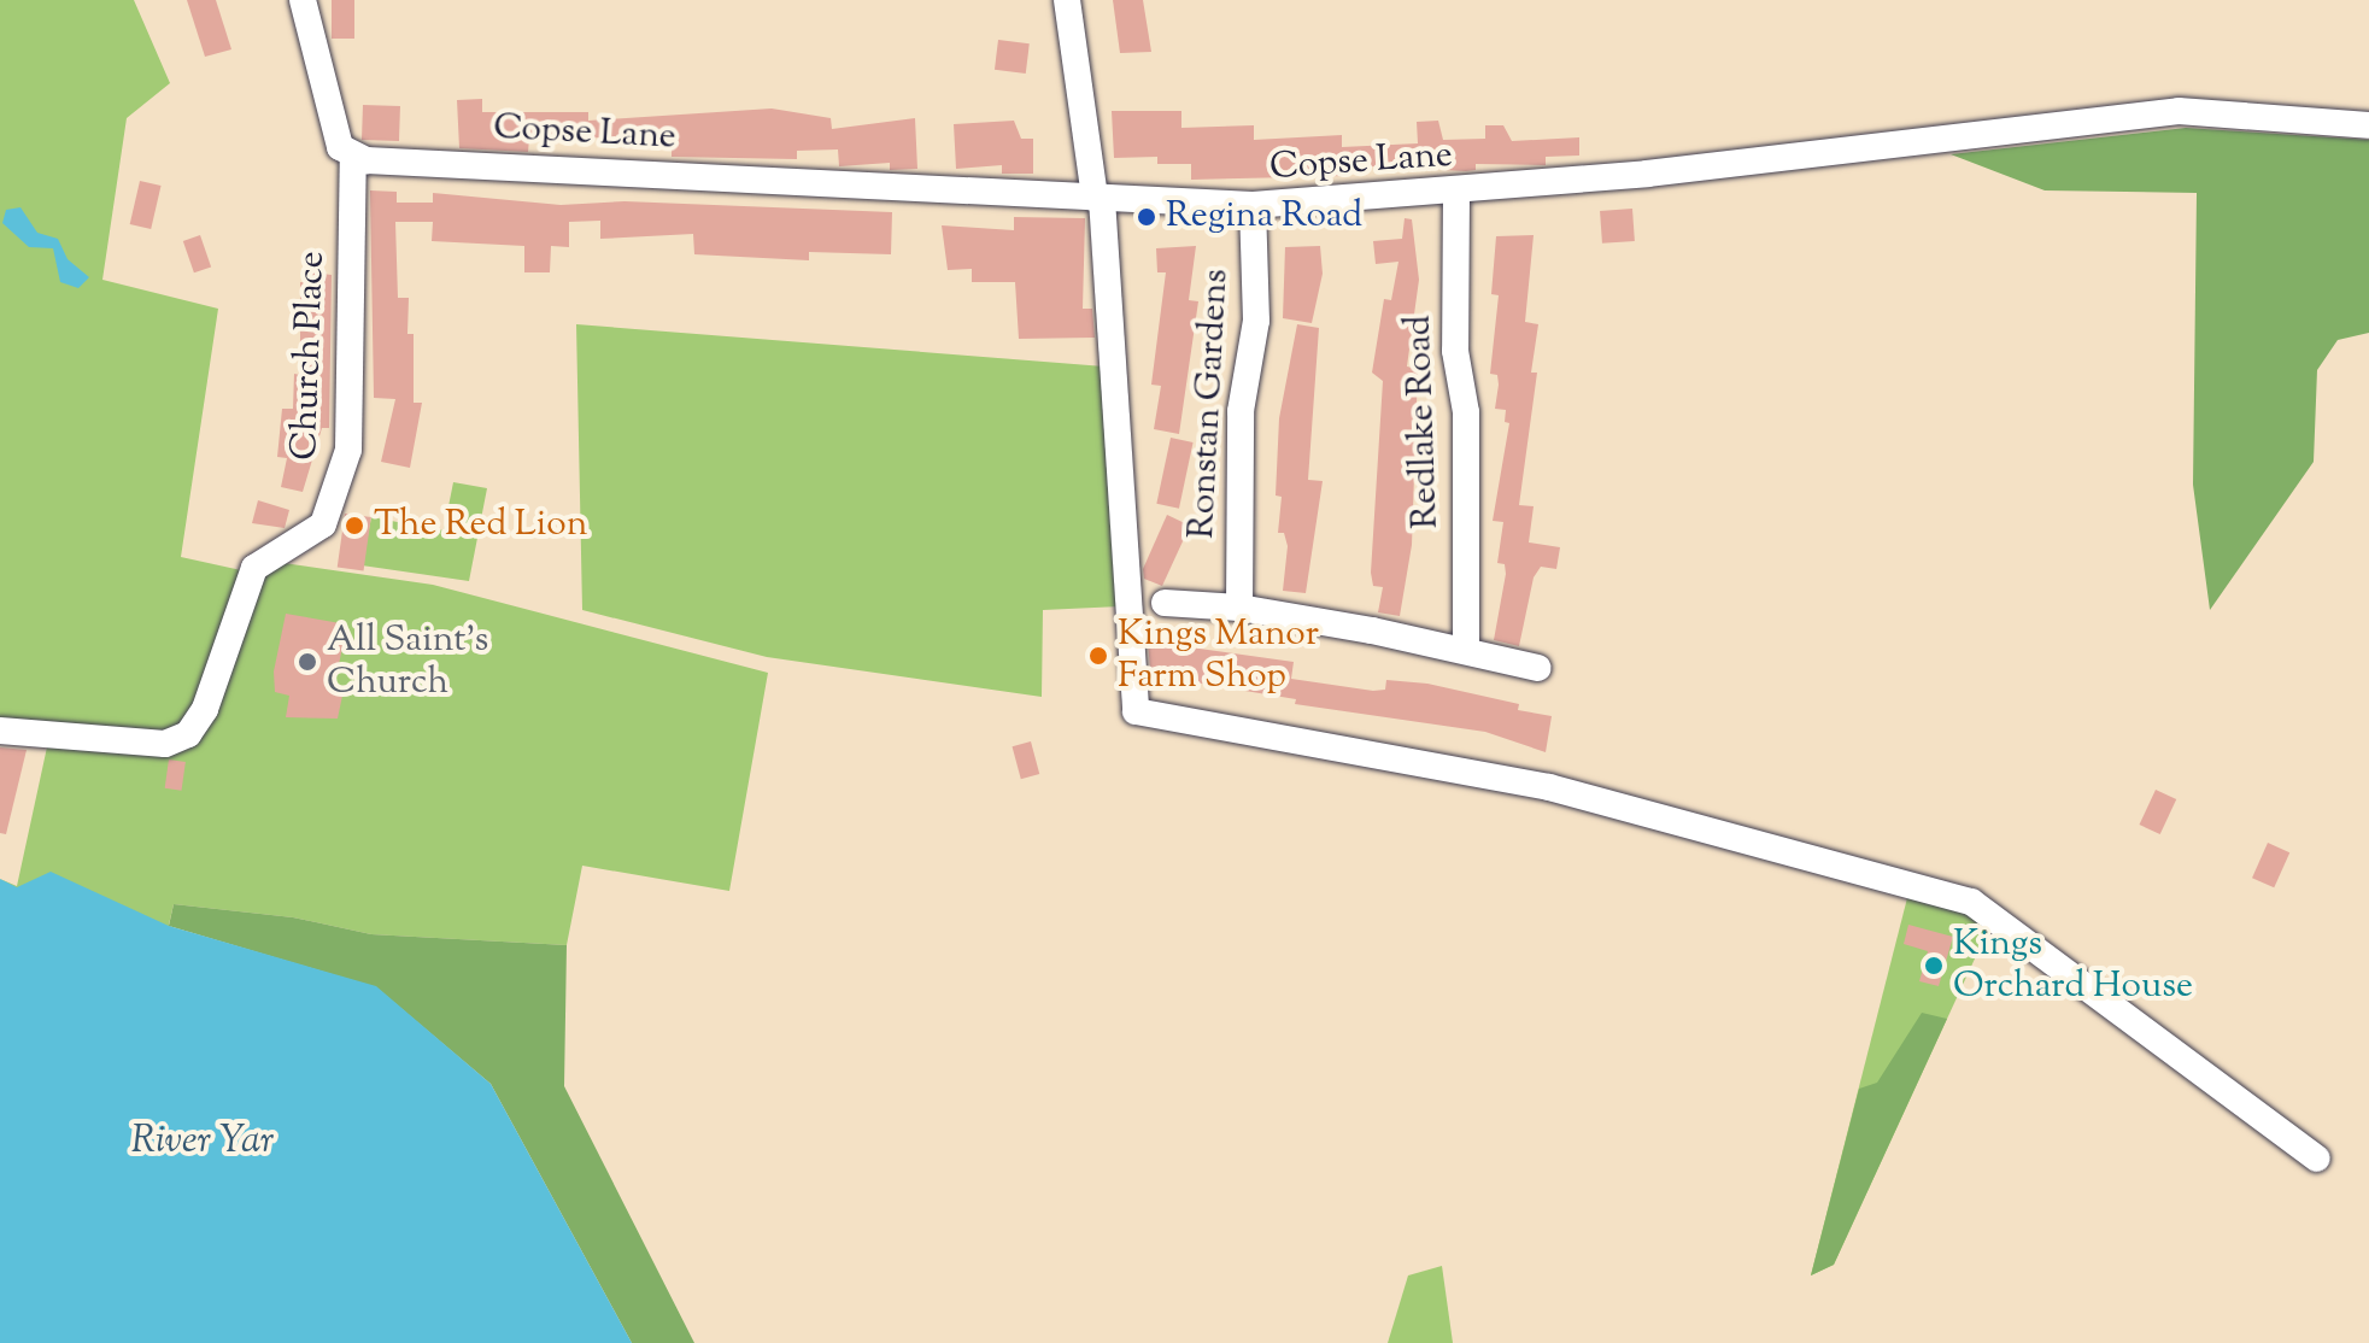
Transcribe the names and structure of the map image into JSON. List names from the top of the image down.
{
  "streets": {
    "street": [
      "Copse Lane",
      "Church Place",
      "Ronstan Gardens",
      "Redlake Road"
    ]
  },
  "crossings": [
    ["Copse Lane", "Church Place"],
    ["Copse Lane", "Ronstan Gardens"],
    ["Copse Lane", "Redlake Road"]
  ],
  "water": ["River Yar"],
  "places": [
    "Regina Road",
    "The Red Lion",
    "Kings Manor Farm Shop",
    "All Saint's Church",
    "Kings Orchard House"
  ]
}
